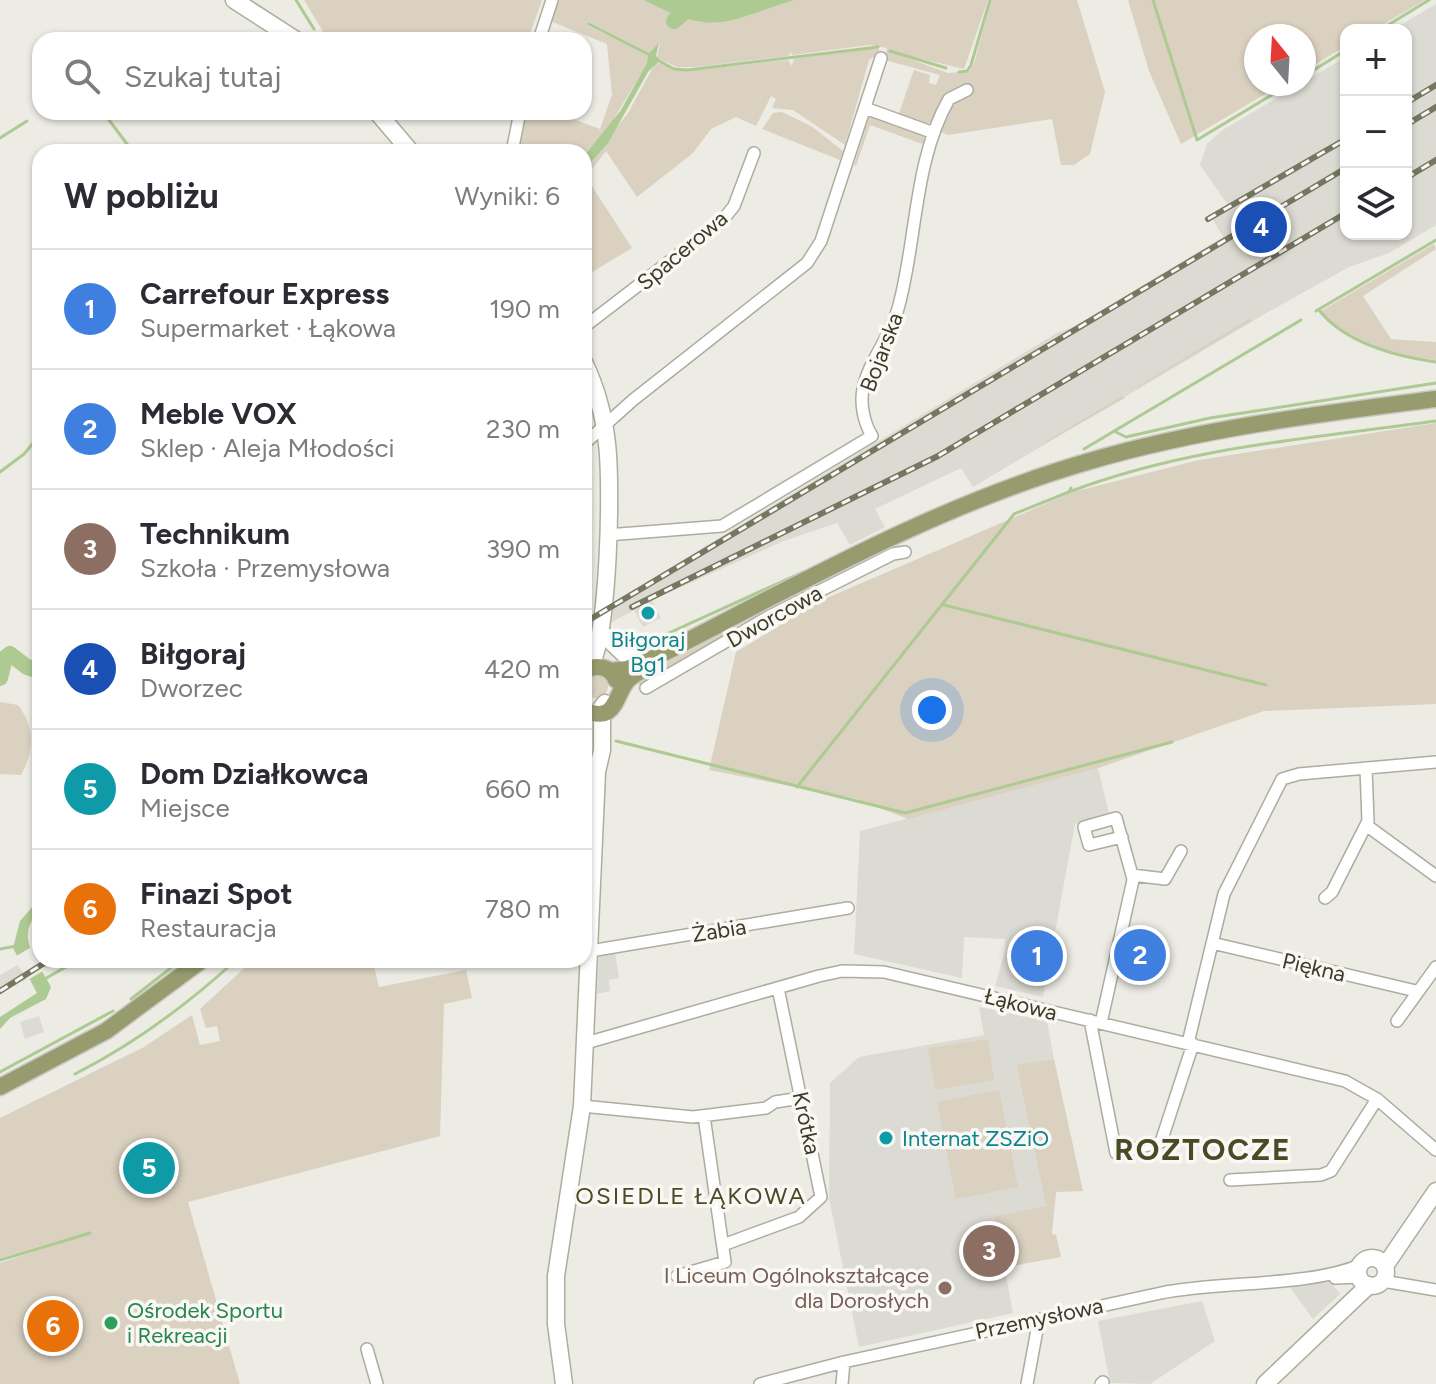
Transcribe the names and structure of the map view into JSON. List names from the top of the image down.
{
  "streets": {
    "street": [
      "Spacerowa",
      "Bojarska",
      "Dworcowa",
      "Żabia",
      "Piękna",
      "Łąkowa",
      "Krótka",
      "Przemysłowa"
    ]
  },
  "crossings": [
    ["Łąkowa", "Krótka"]
  ],
  "districts": ["ROZTOCZE", "OSIEDLE ŁĄKOWA"],
  "places": [
    "Biłgoraj Bg1",
    "Internat ZSZiO",
    "I Liceum Ogólnokształcące dla Dorosłych",
    "Ośrodek Sportu i Rekreacji"
  ],
  "north": "top",
  "page": {
    "map_buttons": ["+", "−"],
    "search": "Szukaj tutaj",
    "heading": ["W pobliżu", "Wyniki: 6"],
    "pins": [
      "4",
      "2",
      "1",
      "5",
      "3",
      "6"
    ],
    "list": [
      {
        "mark": "1",
        "name": "Carrefour Express",
        "note": "Supermarket · Łąkowa",
        "value": "190 m"
      },
      {
        "mark": "2",
        "name": "Meble VOX",
        "note": "Sklep · Aleja Młodości",
        "value": "230 m"
      },
      {
        "mark": "3",
        "name": "Technikum",
        "note": "Szkoła · Przemysłowa",
        "value": "390 m"
      },
      {
        "mark": "4",
        "name": "Biłgoraj",
        "note": "Dworzec",
        "value": "420 m"
      },
      {
        "mark": "5",
        "name": "Dom Działkowca",
        "note": "Miejsce",
        "value": "660 m"
      },
      {
        "mark": "6",
        "name": "Finazi Spot",
        "note": "Restauracja",
        "value": "780 m"
      }
    ]
  }
}
